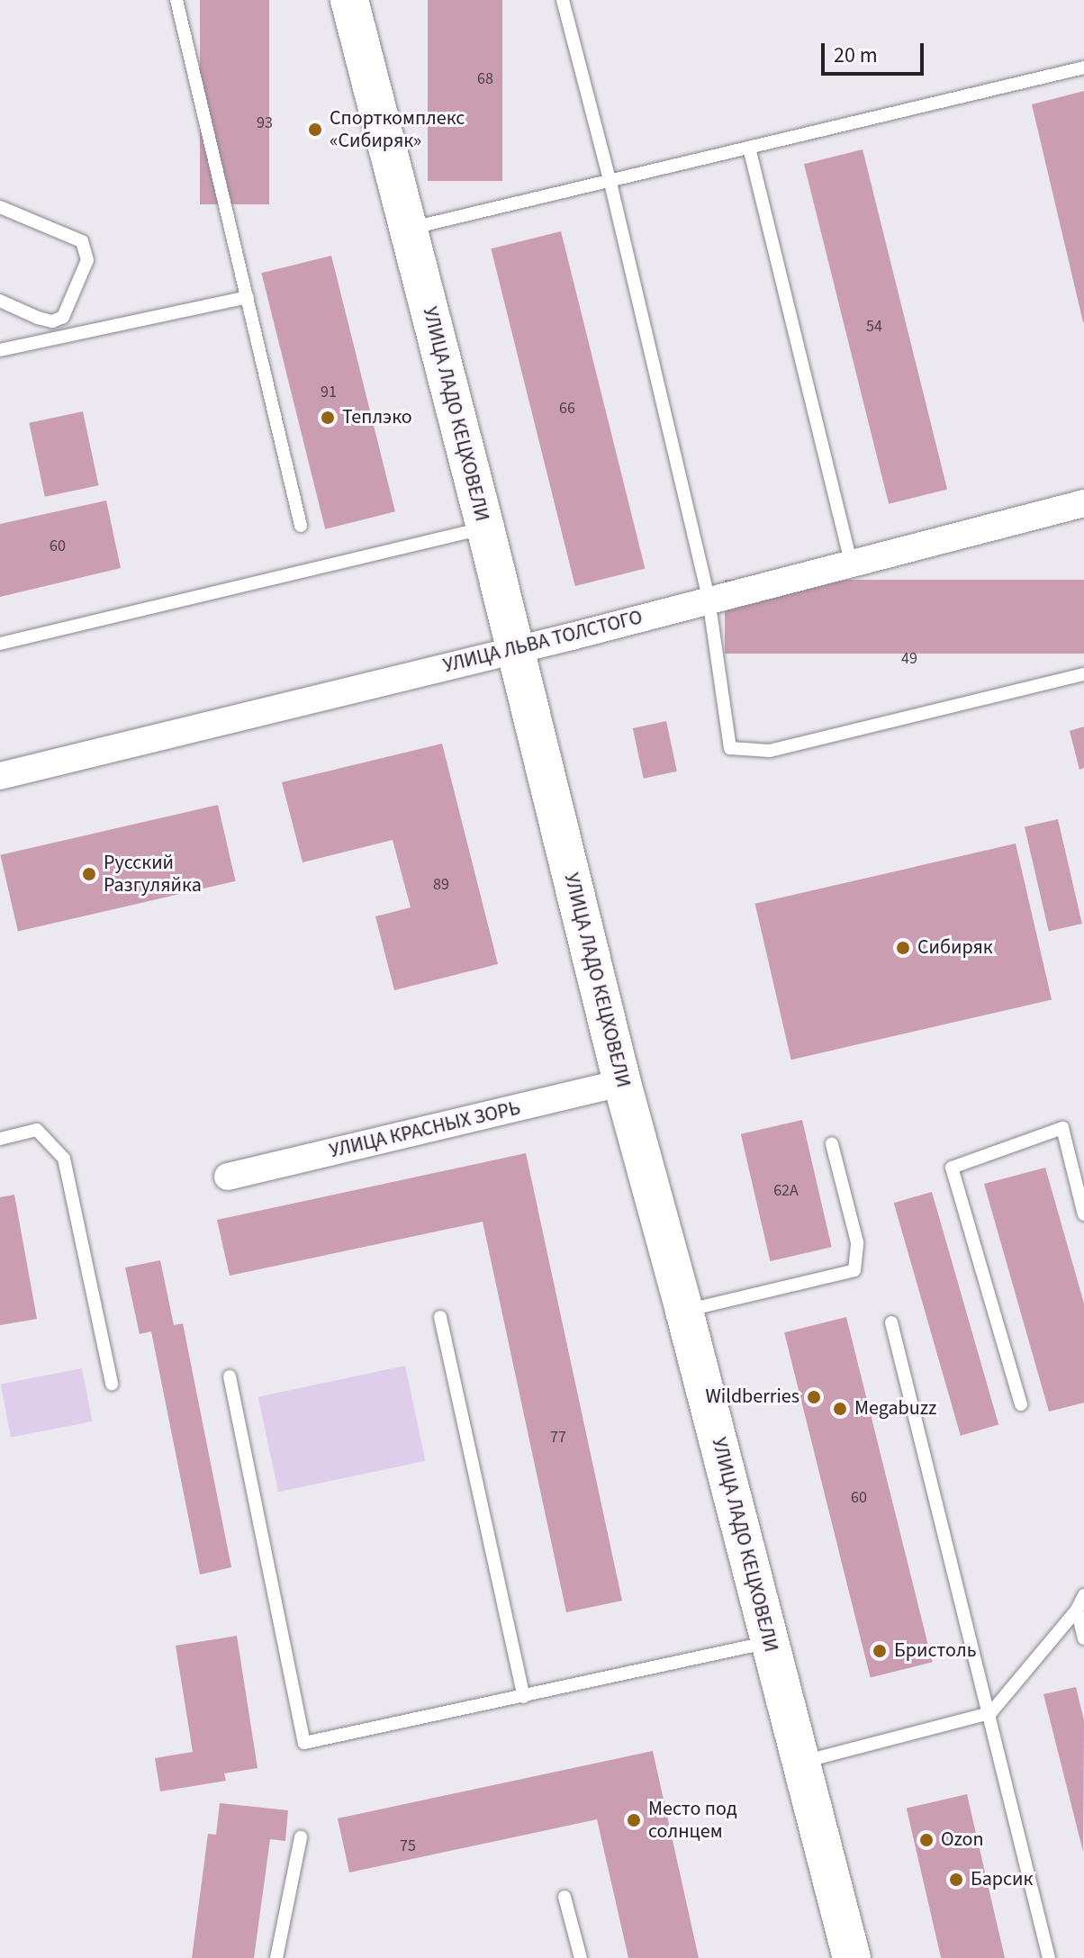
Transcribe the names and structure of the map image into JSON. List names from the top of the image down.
{
  "streets": {
    "main road": ["УЛИЦА ЛАДО КЕЦХОВЕЛИ"],
    "street": ["УЛИЦА ЛЬВА ТОЛСТОГО", "УЛИЦА КРАСНЫХ ЗОРЬ"]
  },
  "crossings": [
    ["УЛИЦА ЛАДО КЕЦХОВЕЛИ", "УЛИЦА ЛЬВА ТОЛСТОГО"],
    ["УЛИЦА ЛАДО КЕЦХОВЕЛИ", "УЛИЦА КРАСНЫХ ЗОРЬ"]
  ],
  "places": [
    "Спорткомплекс «Сибиряк»",
    "Теплэко",
    "Русский Разгуляйка",
    "Сибиряк",
    "Wildberries",
    "Megabuzz",
    "Бристоль",
    "Место под солнцем",
    "Ozon",
    "Барсик"
  ],
  "house_numbers": [
    "68",
    "93",
    "54",
    "91",
    "66",
    "60",
    "49",
    "89",
    "62А",
    "77",
    "60",
    "75"
  ],
  "scale_bar": "20 m"
}
